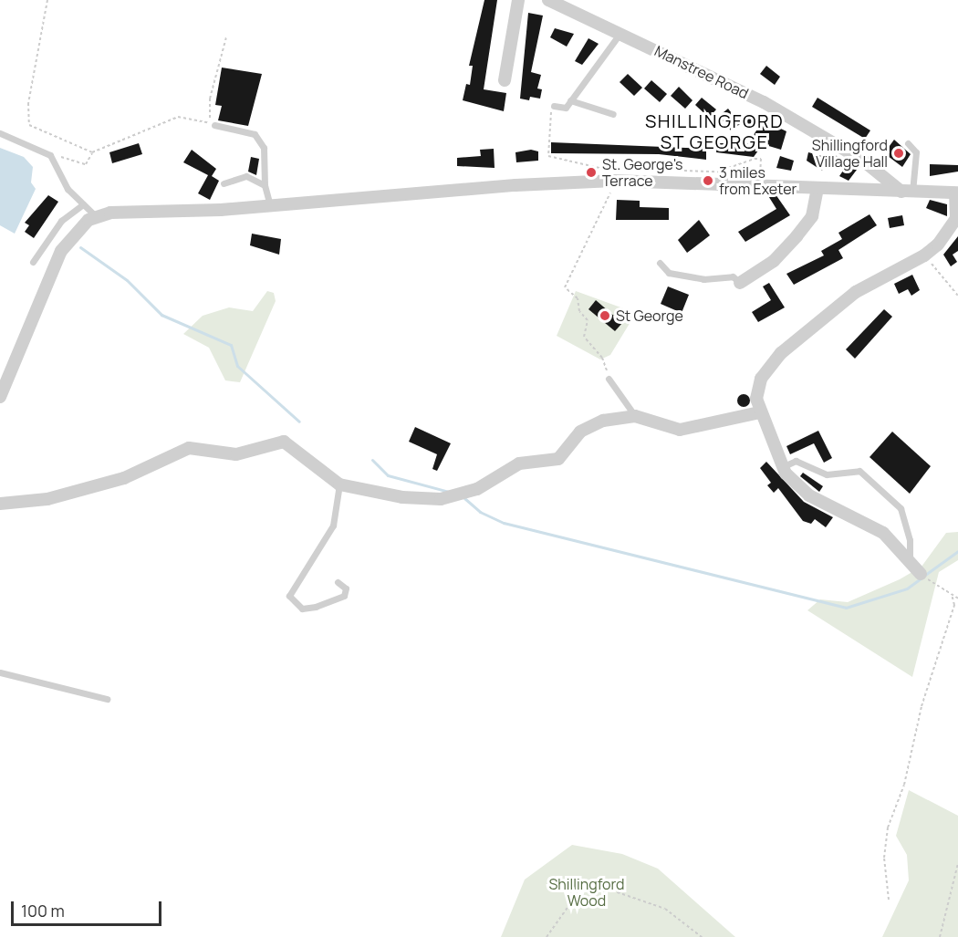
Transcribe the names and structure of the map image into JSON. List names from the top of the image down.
{
  "streets": {
    "street": ["Manstree Road"]
  },
  "districts": ["SHILLINGFORD ST GEORGE"],
  "parks": ["Shillingford Wood"],
  "places": [
    "Shillingford Village Hall",
    "St. George's Terrace",
    "3 miles from Exeter",
    "St George"
  ],
  "scale_bar": "100 m"
}
